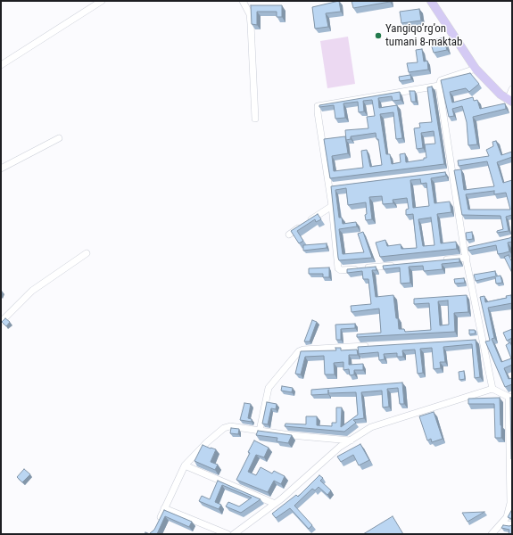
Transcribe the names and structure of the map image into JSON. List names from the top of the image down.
{
  "places": ["Yangiqo’rg’on tumani 8-maktab"]
}
